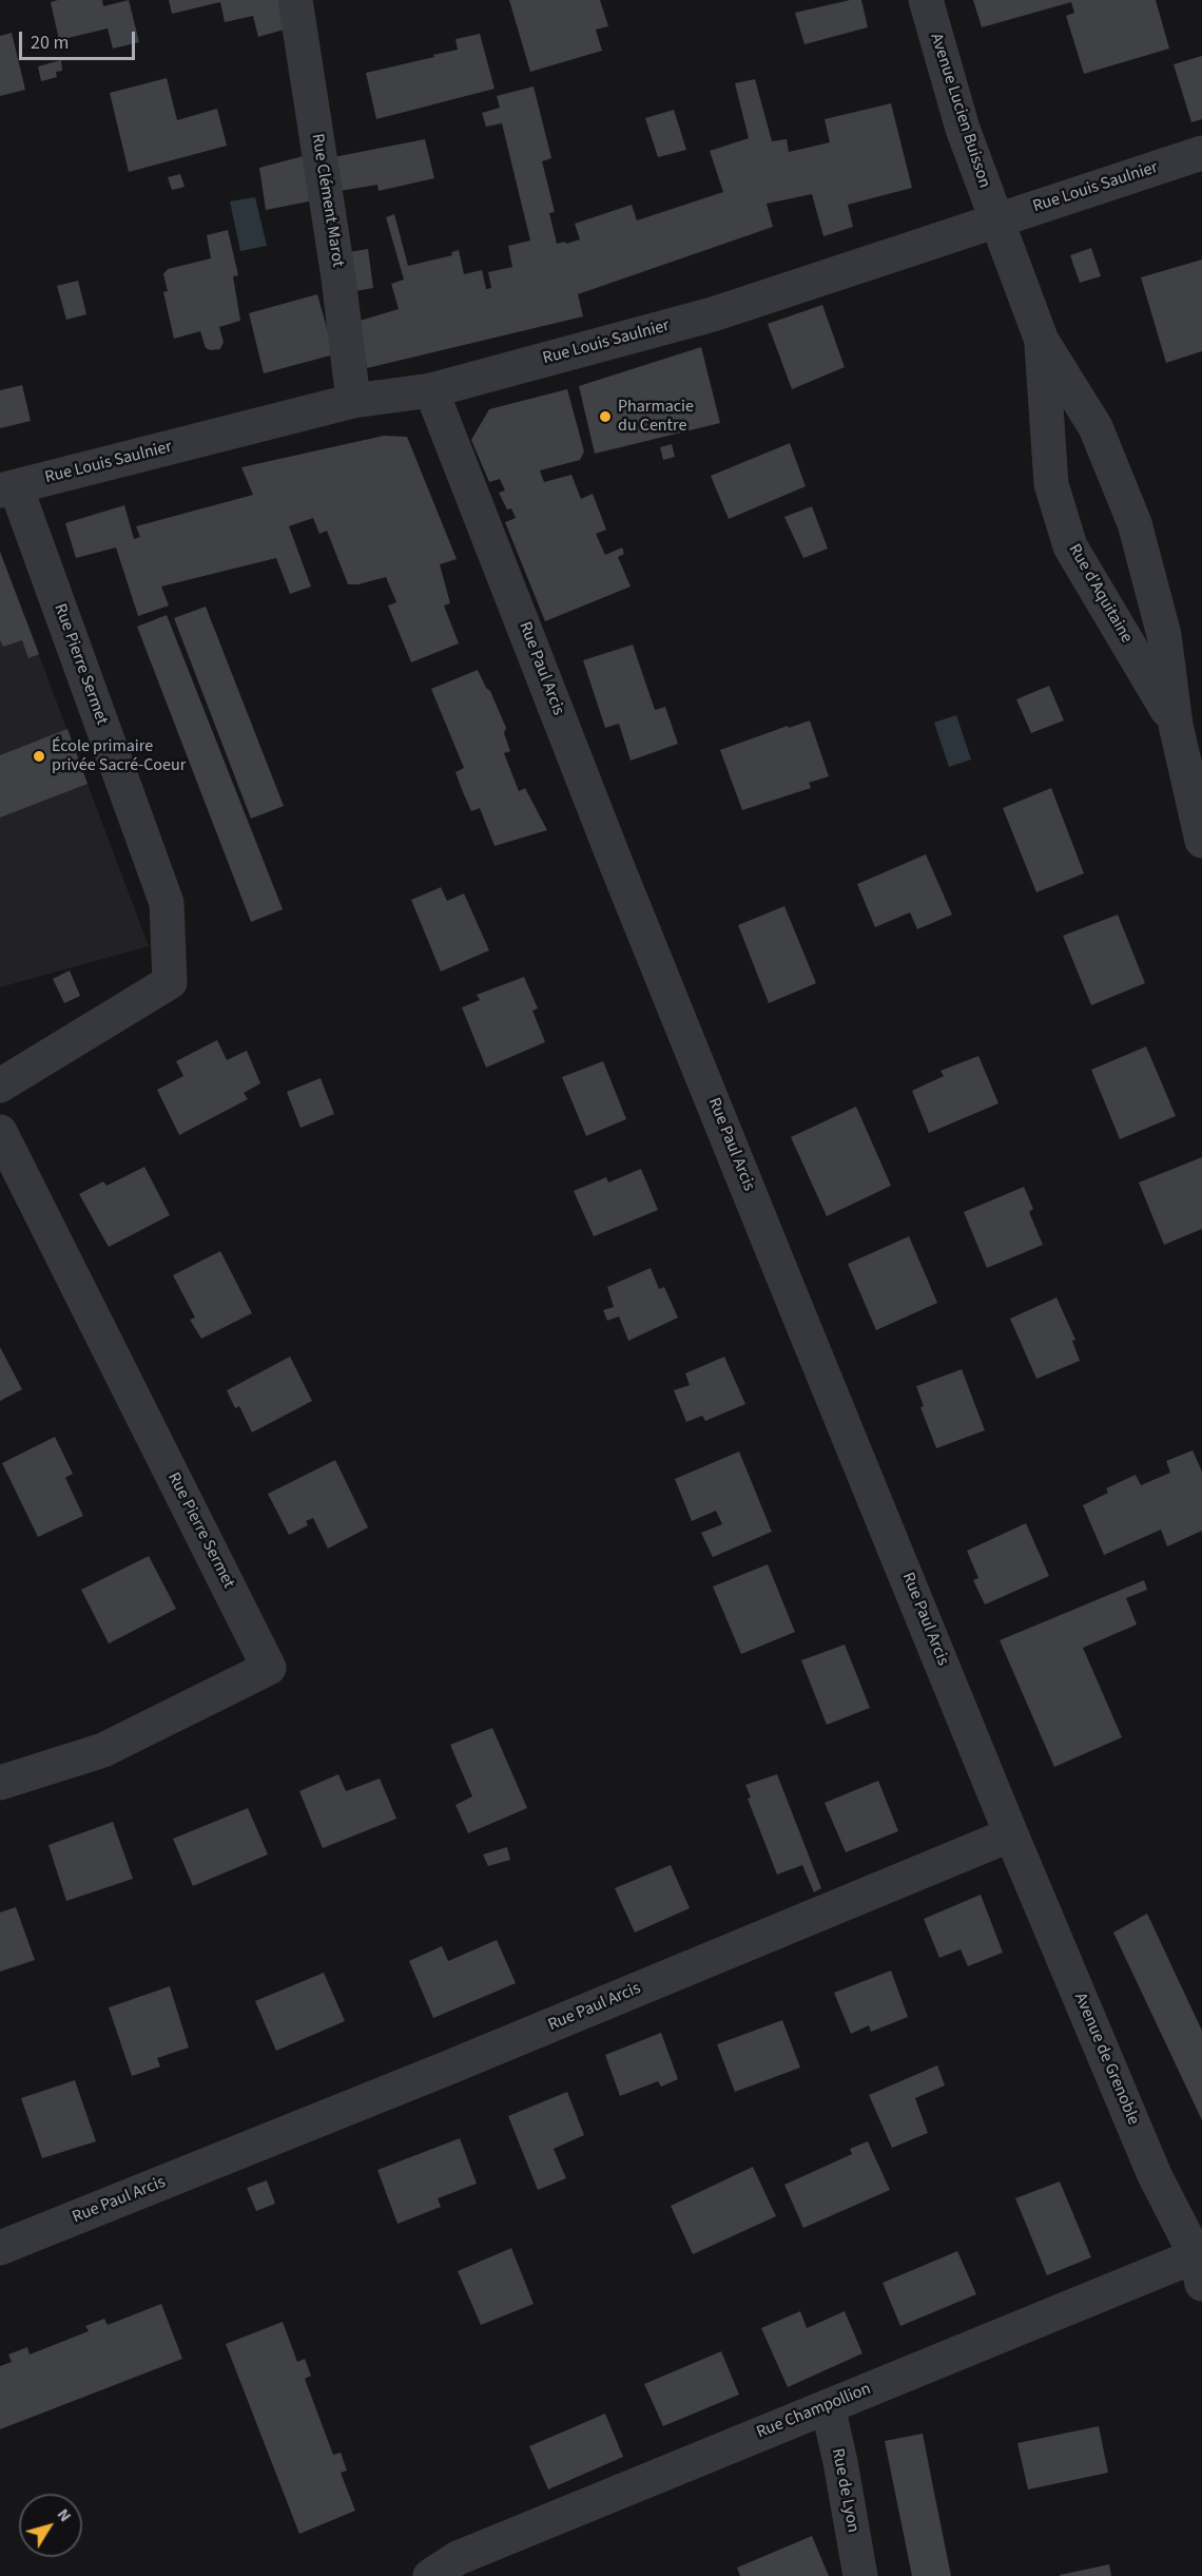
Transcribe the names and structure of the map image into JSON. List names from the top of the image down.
{
  "streets": {
    "street": [
      "Avenue Lucien Buisson",
      "Rue Louis Saulnier",
      "Rue Clément Marot",
      "Rue d'Aquitaine",
      "Rue Pierre Sermet",
      "Rue Paul Arcis",
      "Avenue de Grenoble",
      "Rue Champollion",
      "Rue de Lyon"
    ]
  },
  "crossings": [
    ["Avenue Lucien Buisson", "Rue Louis Saulnier"],
    ["Avenue Lucien Buisson", "Rue d'Aquitaine"],
    ["Rue Louis Saulnier", "Rue Clément Marot"],
    ["Rue Louis Saulnier", "Rue d'Aquitaine"],
    ["Rue Louis Saulnier", "Rue Pierre Sermet"],
    ["Rue Louis Saulnier", "Rue Paul Arcis"],
    ["Rue Paul Arcis", "Avenue de Grenoble"],
    ["Avenue de Grenoble", "Rue Champollion"],
    ["Rue Champollion", "Rue de Lyon"]
  ],
  "places": ["Pharmacie du Centre", "École primaire privée Sacré-Coeur"],
  "scale_bar": "20 m",
  "north": "top right"
}
